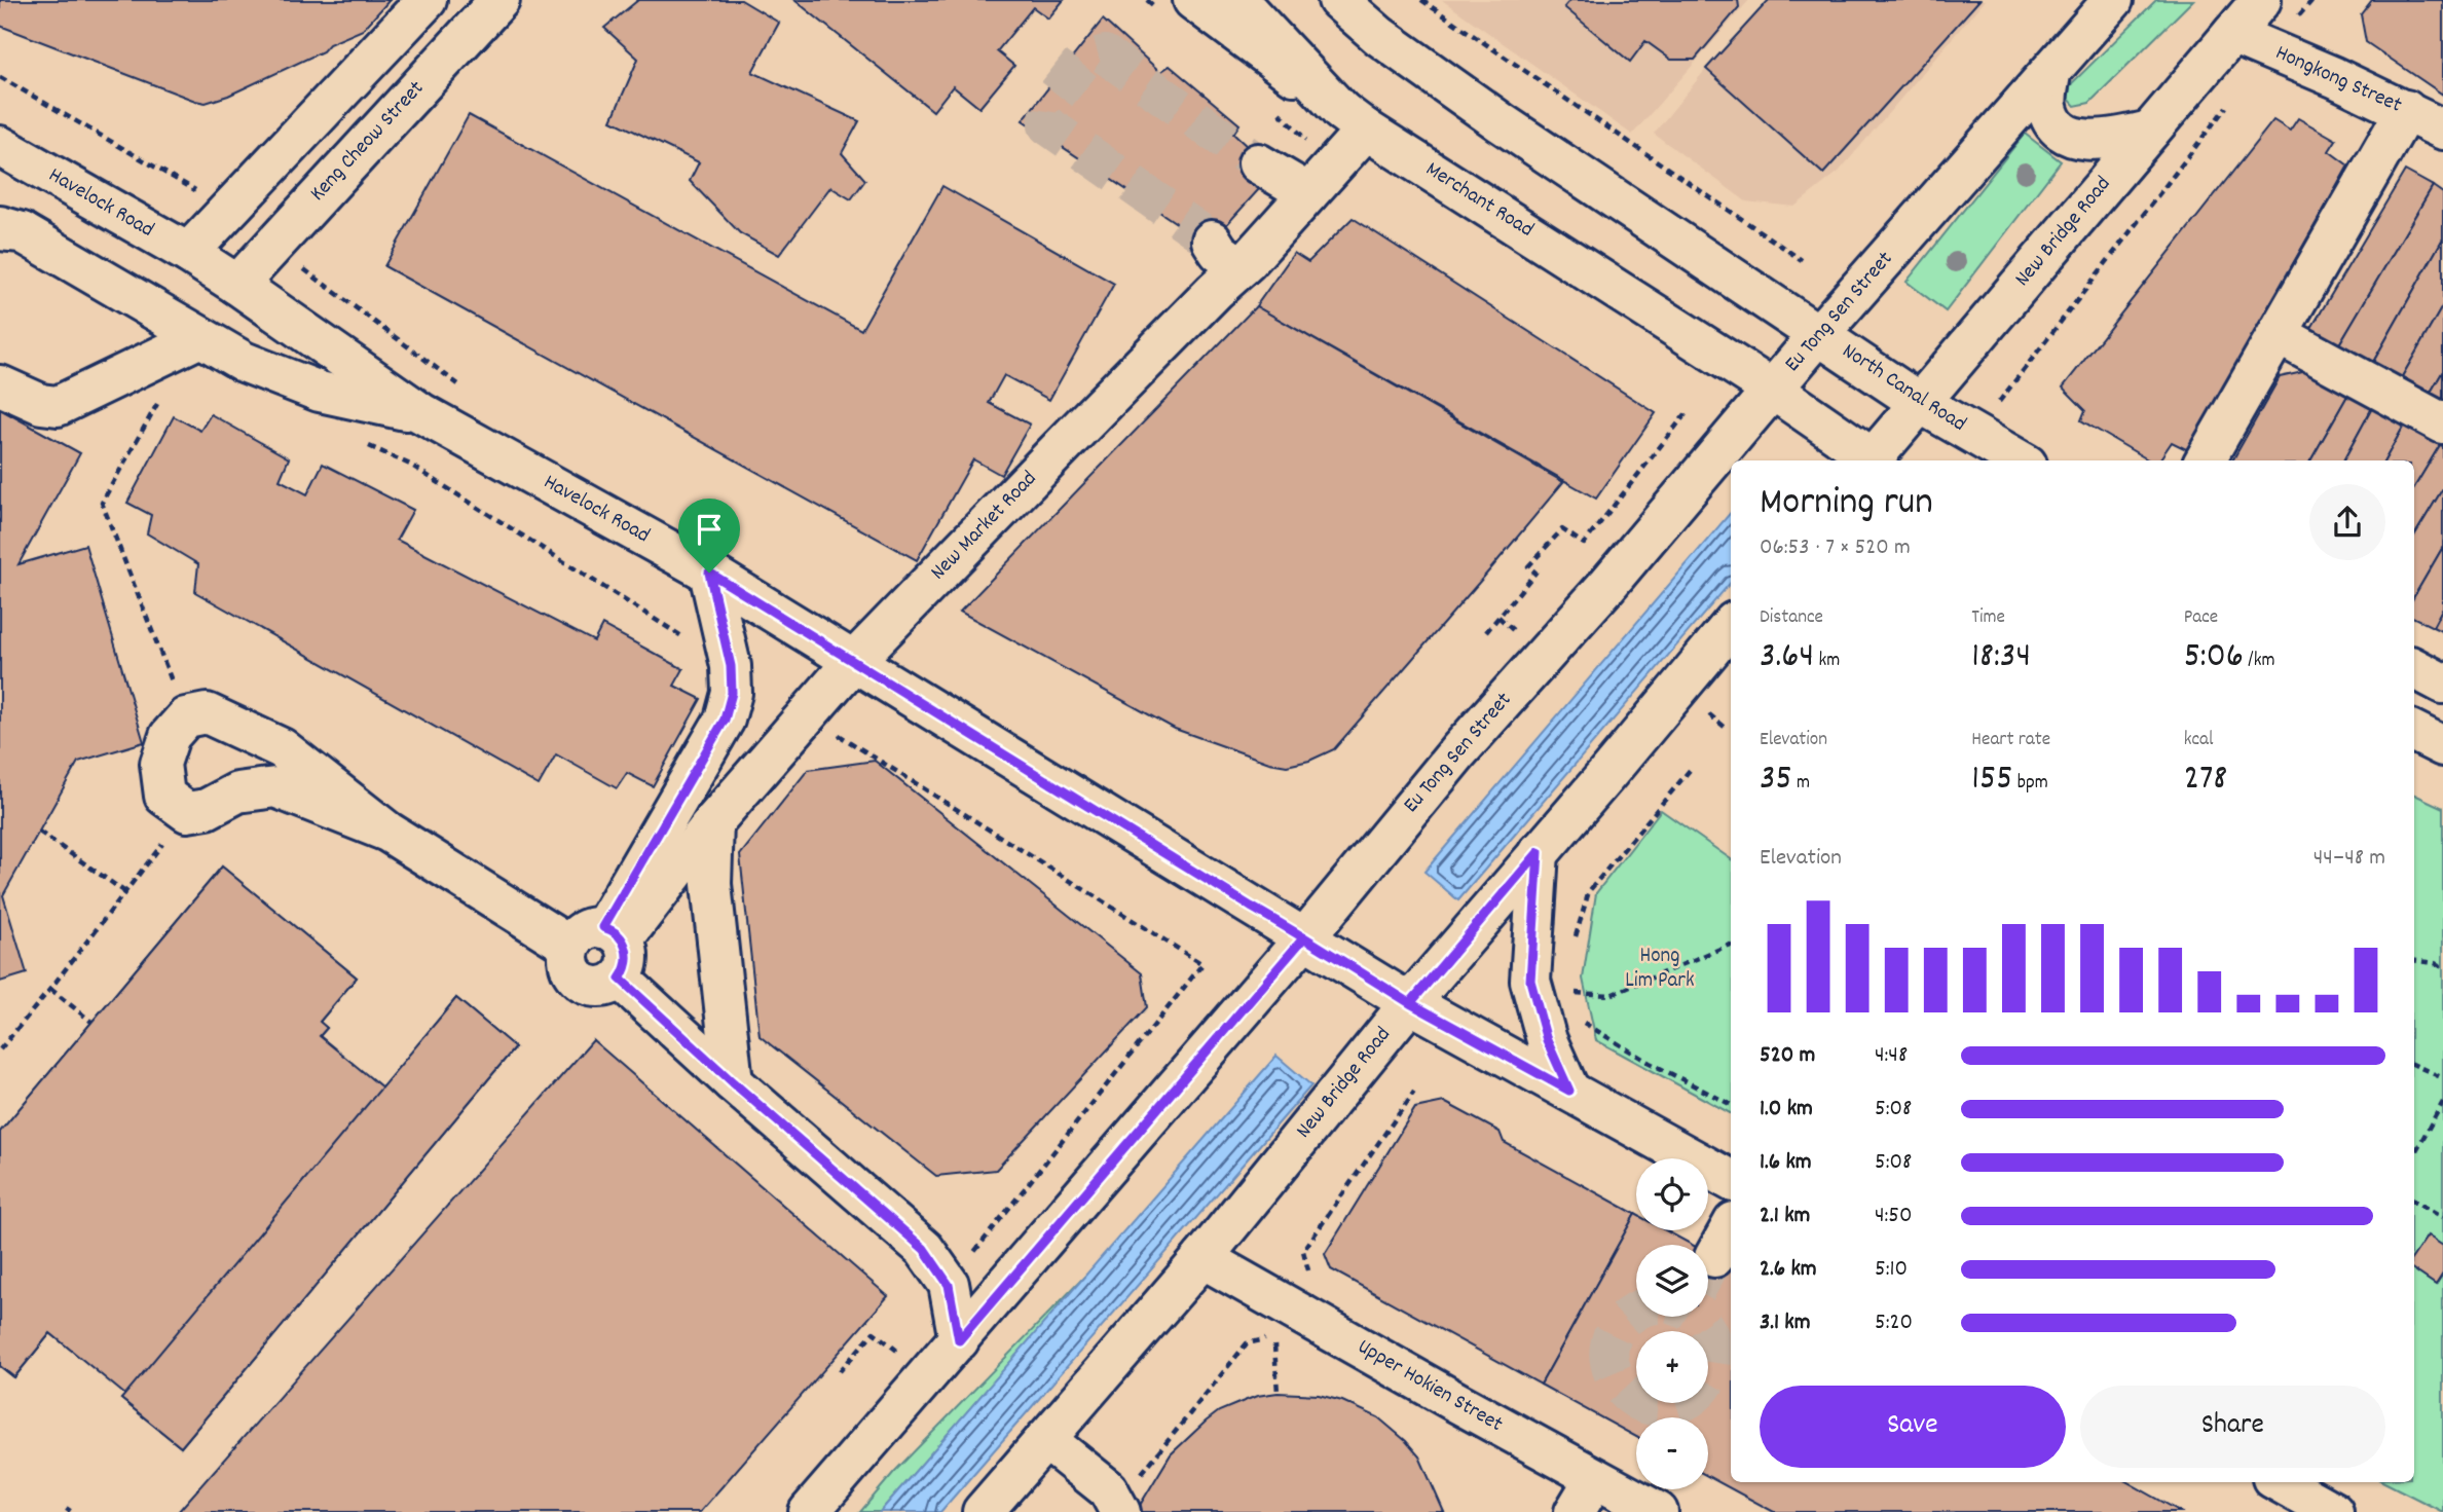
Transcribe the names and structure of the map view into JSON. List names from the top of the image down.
{
  "streets": {
    "main road": [
      "Hongkong Street",
      "Keng Cheow Street",
      "Merchant Road",
      "Havelock Road",
      "New Bridge Road",
      "Eu Tong Sen Street",
      "North Canal Road",
      "New Market Road",
      "Upper Hokien Street"
    ]
  },
  "crossings": [
    ["Hongkong Street", "New Bridge Road"],
    ["Keng Cheow Street", "Havelock Road"],
    ["Merchant Road", "Eu Tong Sen Street"],
    ["Merchant Road", "New Market Road"],
    ["Havelock Road", "New Bridge Road"],
    ["Havelock Road", "Eu Tong Sen Street"],
    ["Havelock Road", "New Market Road"],
    ["New Bridge Road", "North Canal Road"],
    ["New Bridge Road", "Upper Hokien Street"],
    ["Eu Tong Sen Street", "North Canal Road"]
  ],
  "parks": ["Hong Lim Park"],
  "page": {
    "heading": ["Morning run", "06:53 · 7 × 520 m"],
    "stats": [
      ["Distance", "3.64 km"],
      ["Time", "18:34"],
      ["Pace", "5:06 /km"],
      ["Elevation", "35 m"],
      ["Heart rate", "155 bpm"],
      ["kcal", "278"]
    ],
    "chart": ["Elevation", "44–48 m"],
    "list": [
      {
        "name": "520 m",
        "note": "4:48"
      },
      {
        "name": "1.0 km",
        "note": "5:08"
      },
      {
        "name": "1.6 km",
        "note": "5:08"
      },
      {
        "name": "2.1 km",
        "note": "4:50"
      },
      {
        "name": "2.6 km",
        "note": "5:10"
      },
      {
        "name": "3.1 km",
        "note": "5:20"
      }
    ],
    "map_buttons": ["+", "−"],
    "buttons": ["Save", "Share"]
  }
}
